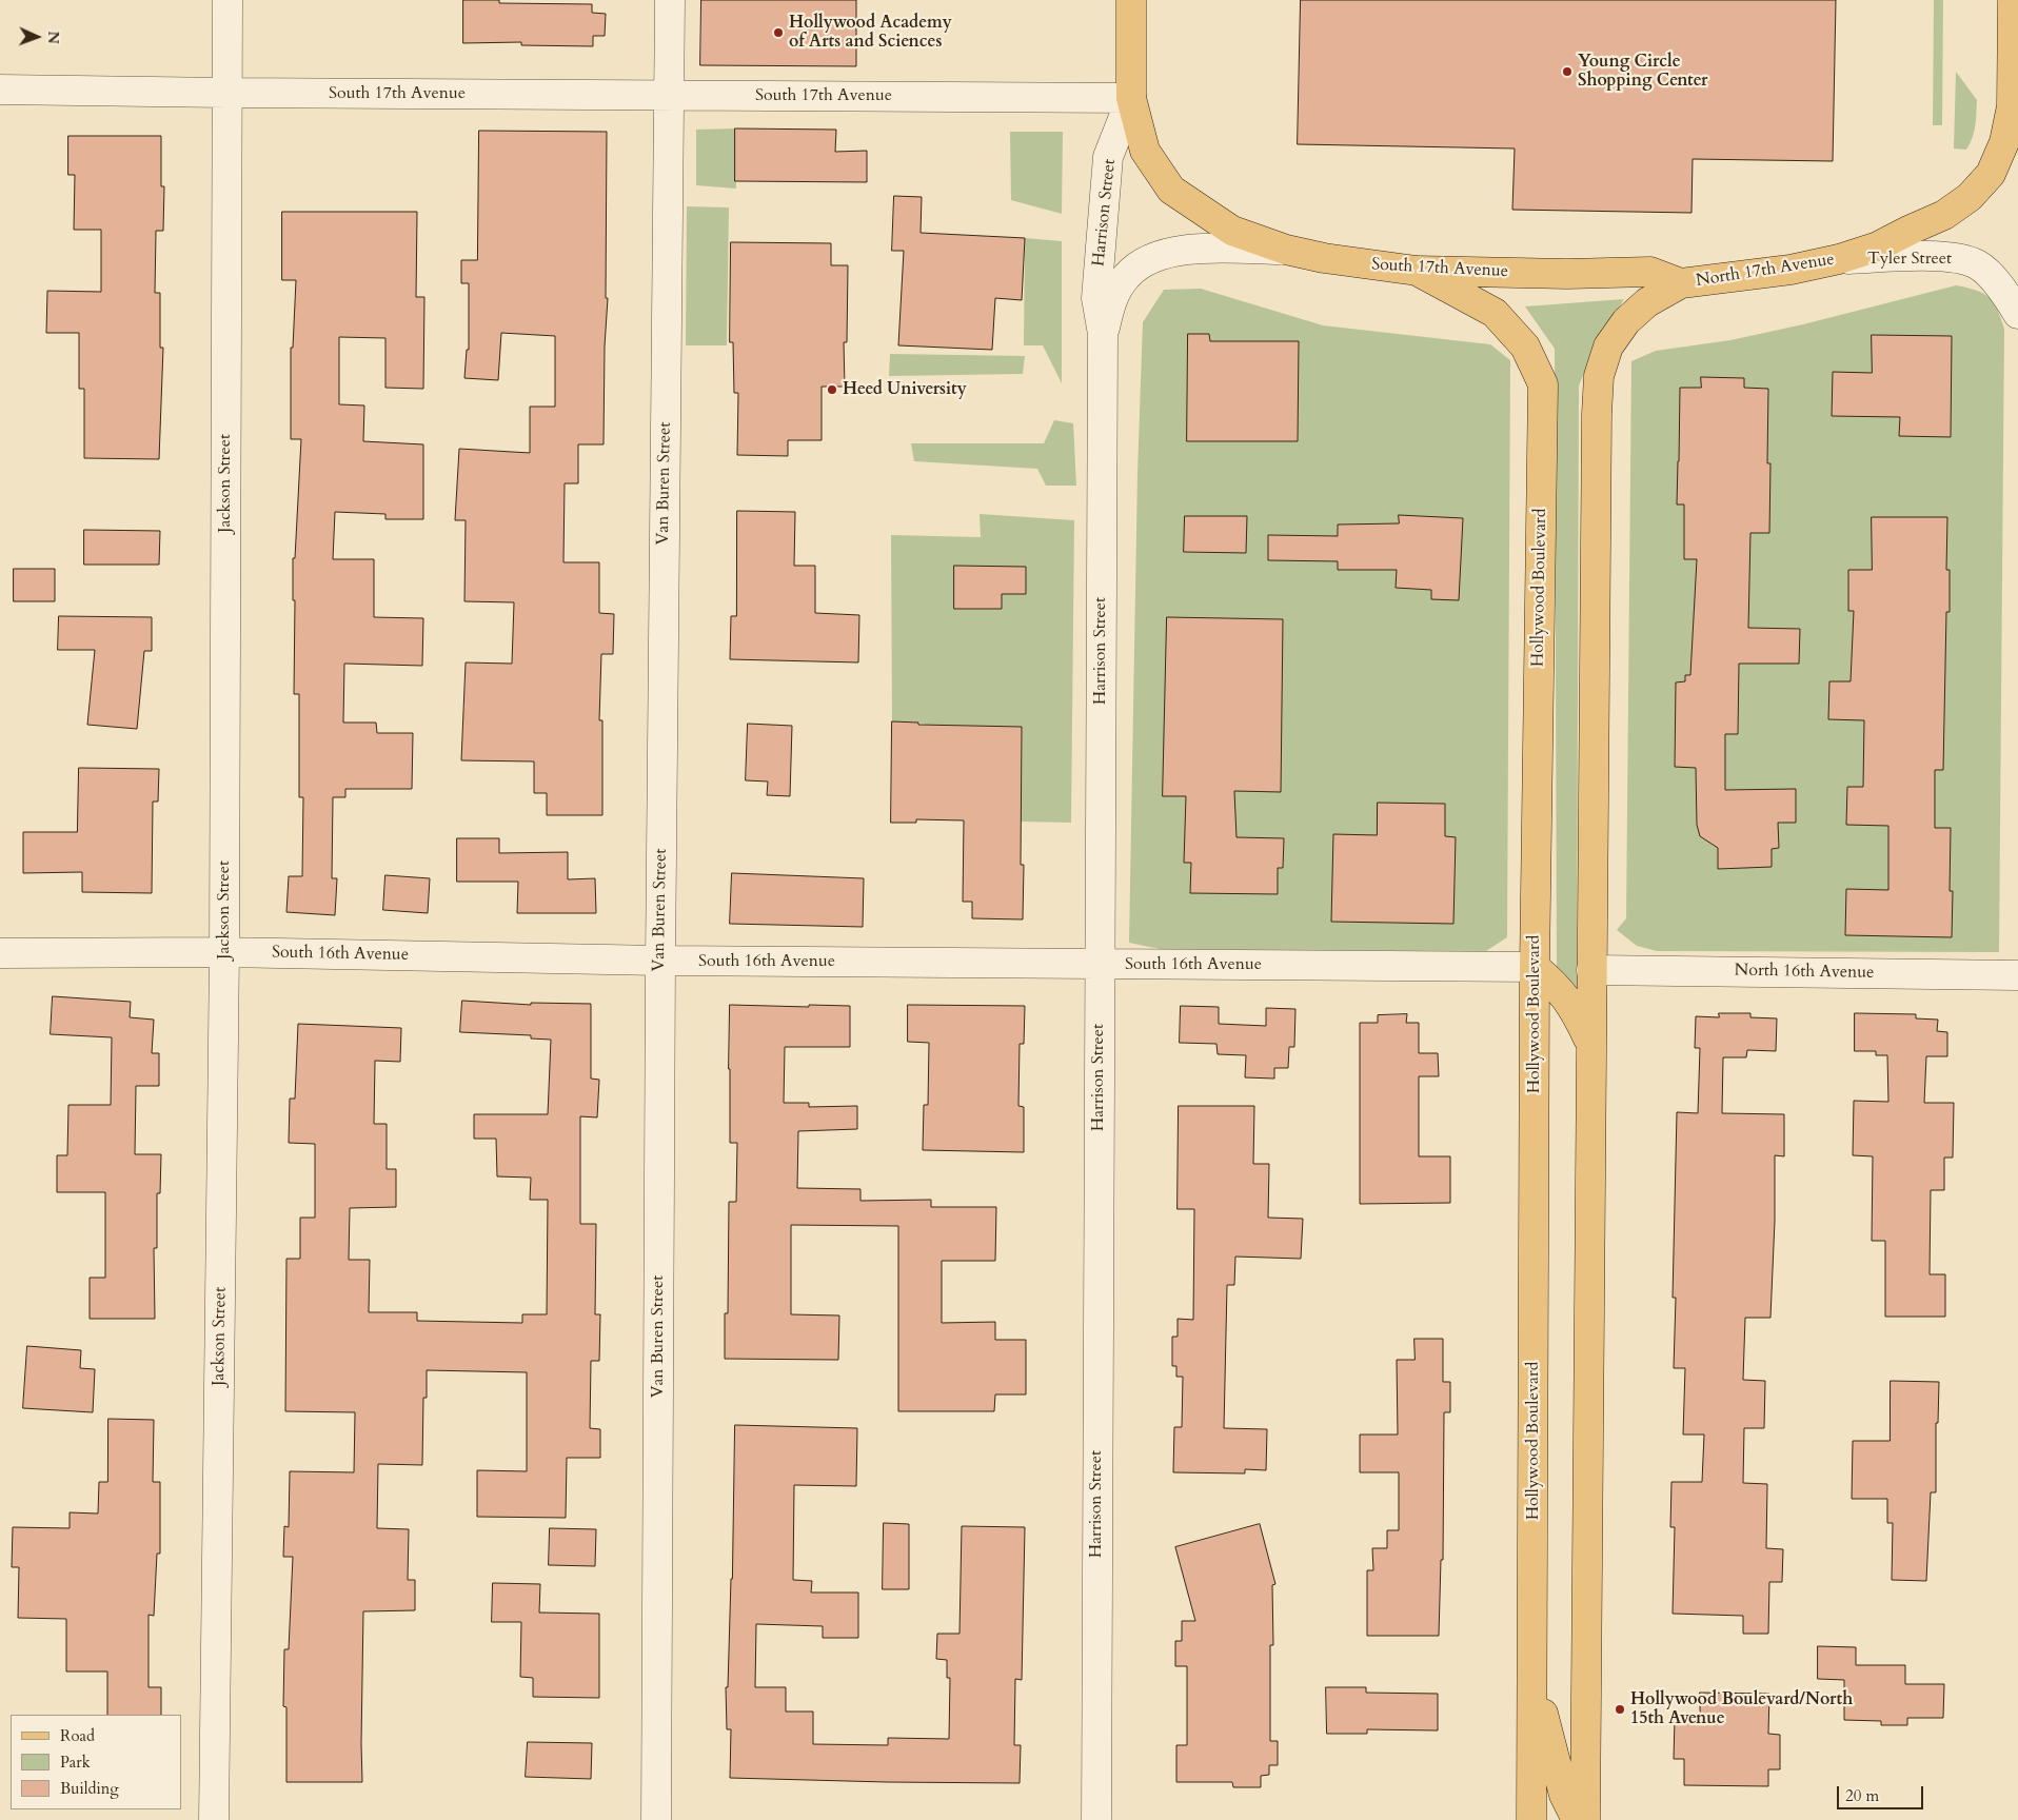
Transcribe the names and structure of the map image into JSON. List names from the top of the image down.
{
  "streets": {
    "main road": [
      "South 17th Avenue",
      "Harrison Street",
      "North 17th Avenue",
      "Hollywood Boulevard"
    ],
    "street": [
      "Tyler Street",
      "Jackson Street",
      "Van Buren Street",
      "South 16th Avenue",
      "North 16th Avenue"
    ]
  },
  "crossings": [
    ["South 17th Avenue", "Harrison Street"],
    ["South 17th Avenue", "North 17th Avenue"],
    ["South 17th Avenue", "Jackson Street"],
    ["South 17th Avenue", "Van Buren Street"],
    ["South 17th Avenue", "Hollywood Boulevard"],
    ["Harrison Street", "South 16th Avenue"],
    ["Tyler Street", "North 17th Avenue"],
    ["Jackson Street", "South 16th Avenue"],
    ["Van Buren Street", "South 16th Avenue"],
    ["Hollywood Boulevard", "South 16th Avenue"]
  ],
  "places": [
    "Hollywood Academy of Arts and Sciences",
    "Young Circle Shopping Center",
    "Heed University",
    "Hollywood Boulevard/North 15th Avenue"
  ],
  "legend": ["Road", "Park", "Building"],
  "scale_bar": "20 m",
  "north": "right"
}
